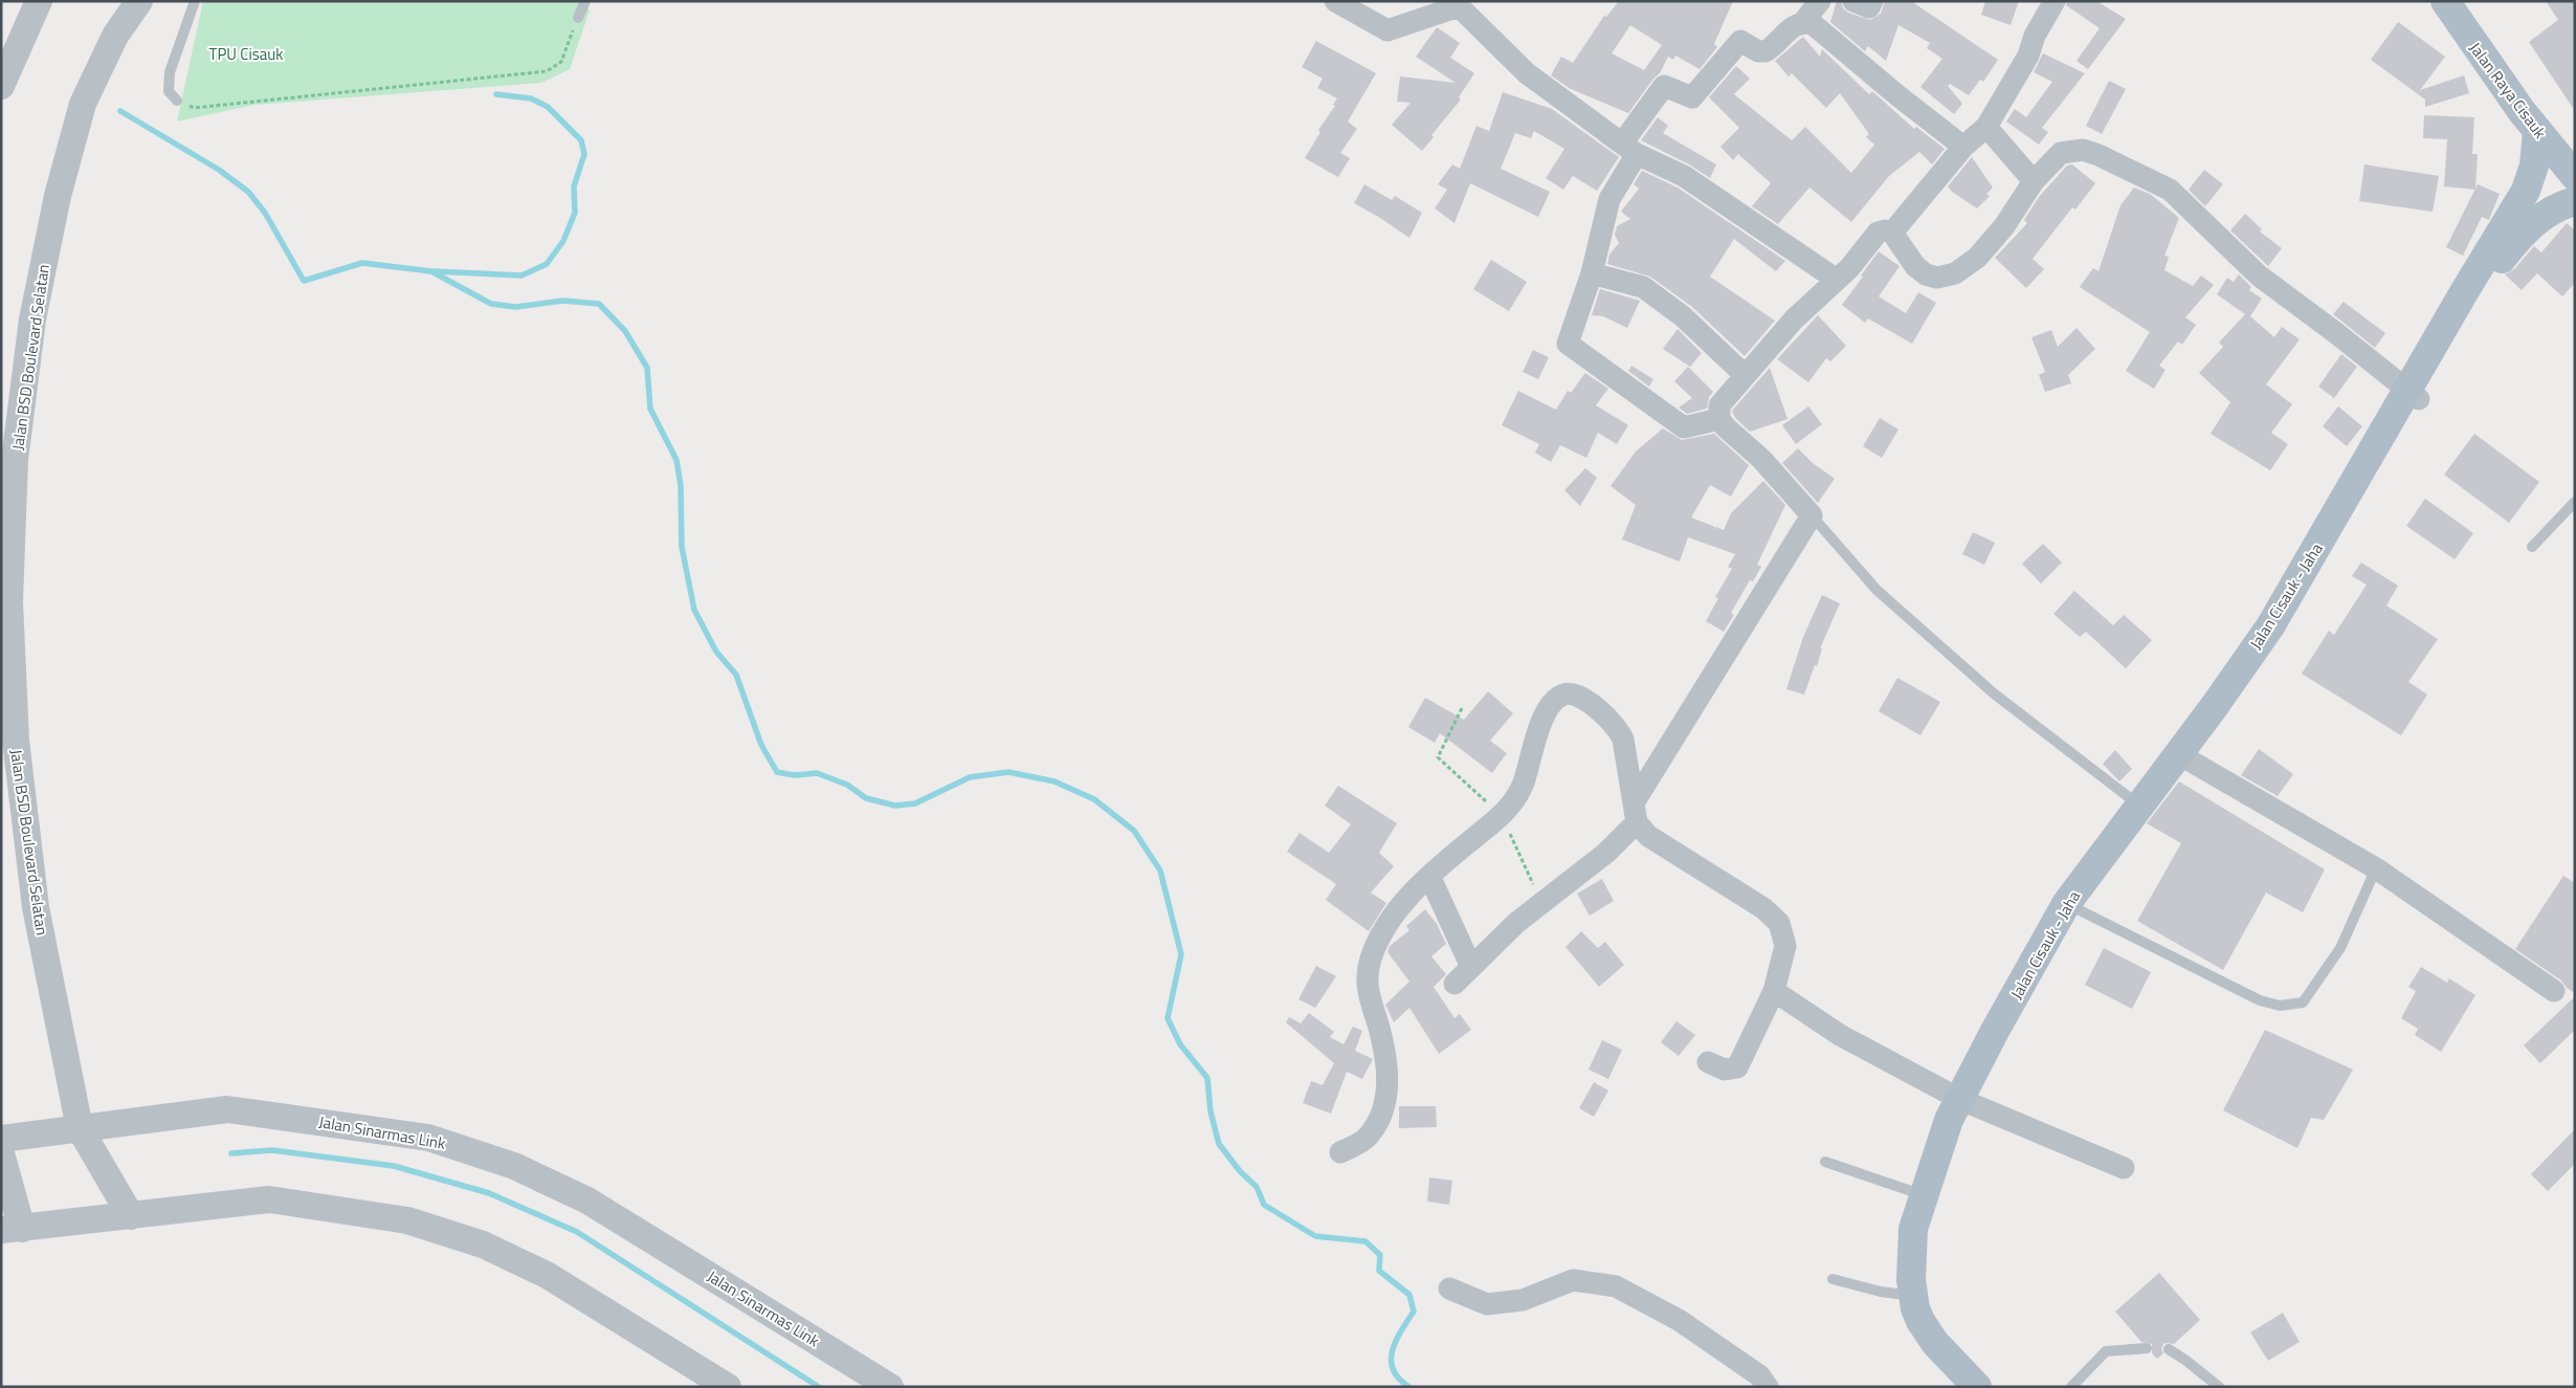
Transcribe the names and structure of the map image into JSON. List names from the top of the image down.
{
  "streets": {
    "main road": ["Jalan Raya Cisauk", "Jalan Cisauk - Jaha"],
    "street": ["Jalan BSD Boulevard Selatan", "Jalan Sinarmas Link"]
  },
  "crossings": [
    ["Jalan BSD Boulevard Selatan", "Jalan Sinarmas Link"]
  ],
  "parks": ["TPU Cisauk"]
}
